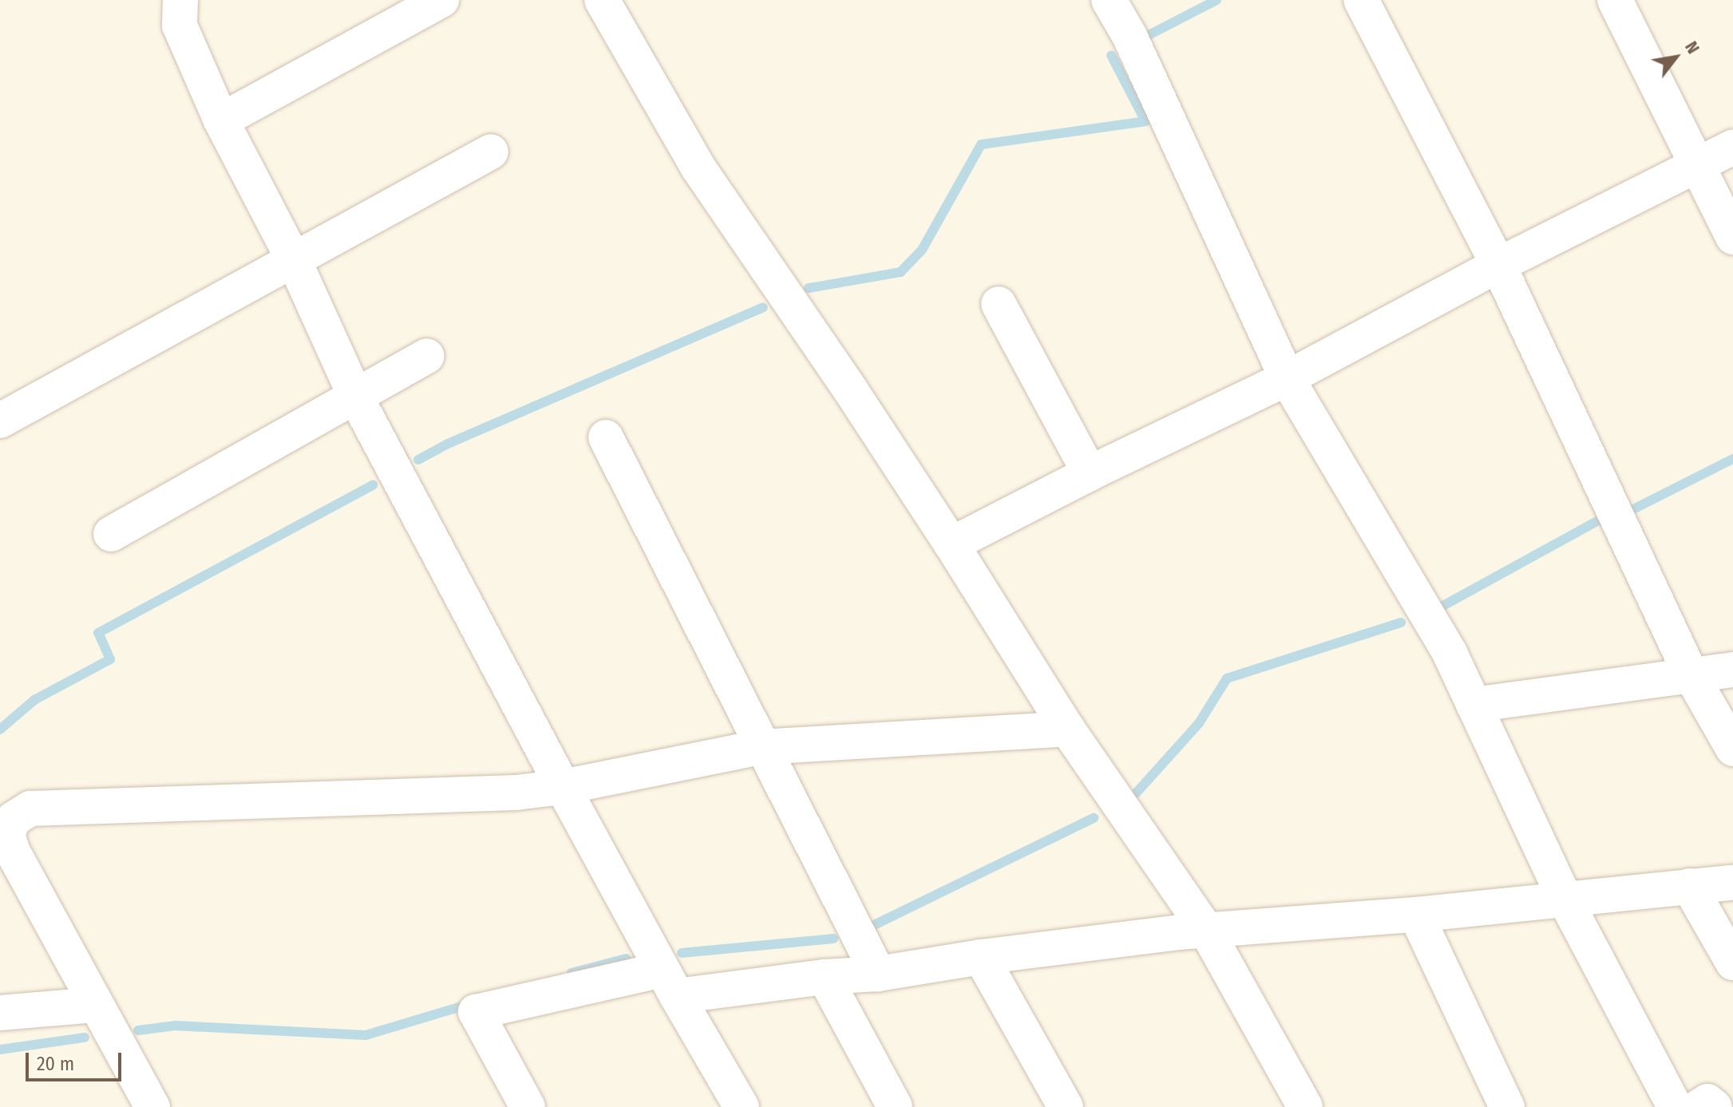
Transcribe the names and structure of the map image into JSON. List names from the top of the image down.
{
  "scale_bar": "20 m",
  "north": "top right"
}
